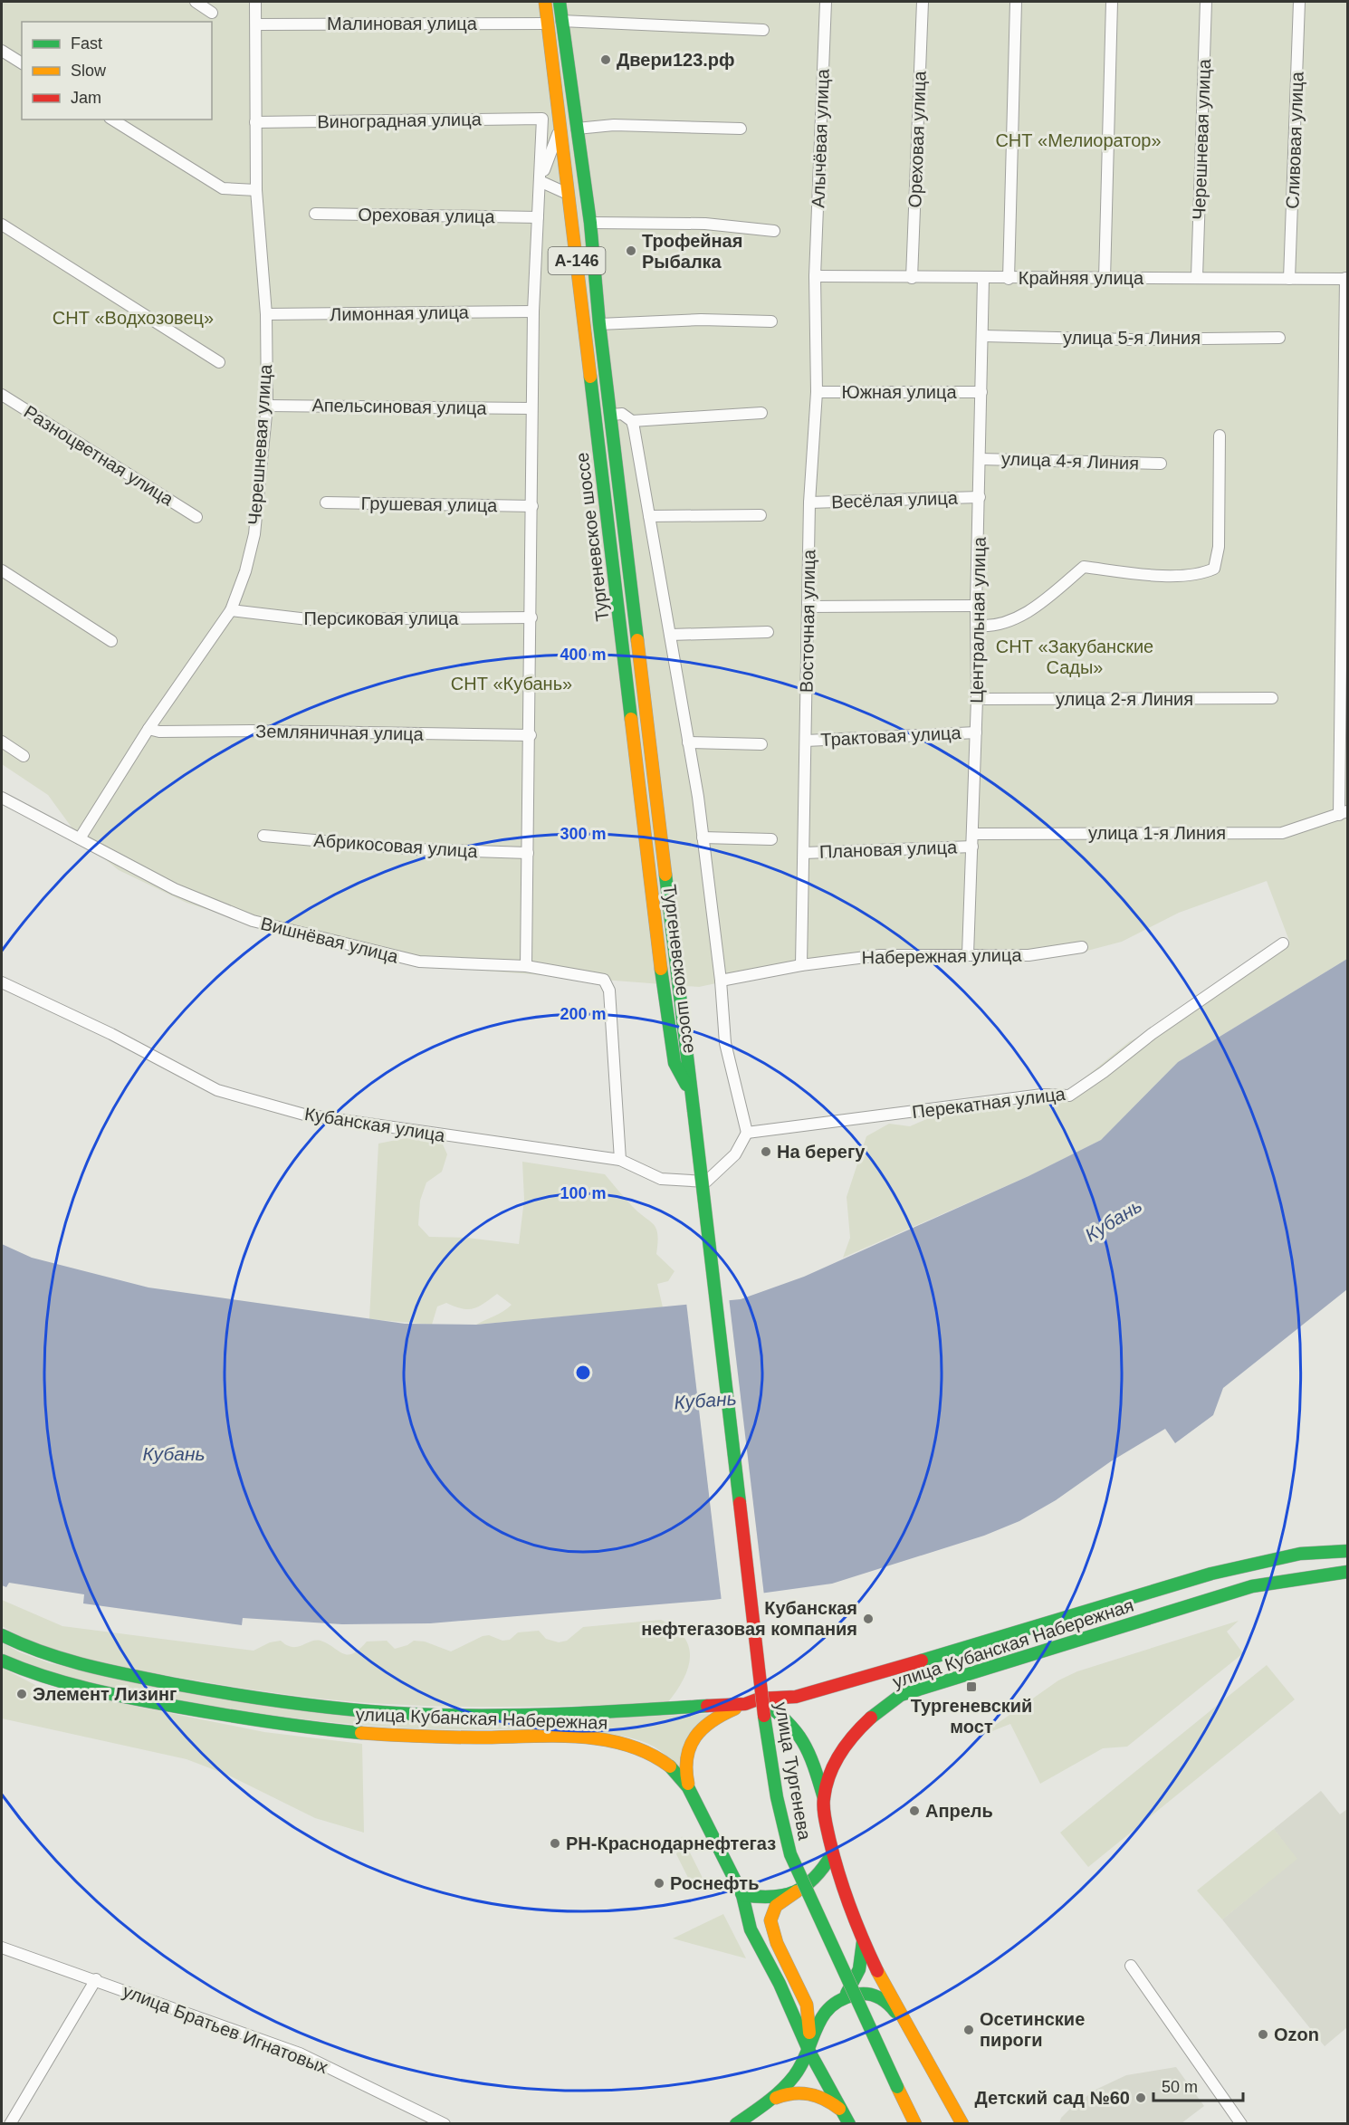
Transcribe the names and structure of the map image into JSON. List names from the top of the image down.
{
  "streets": {
    "main road": [
      "А-146",
      "Тургеневское шоссе",
      "улица Кубанская Набережная",
      "улица Тургенева"
    ],
    "street": [
      "Малиновая улица",
      "Виноградная улица",
      "Алычёвая улица",
      "Ореховая улица",
      "Черешневая улица",
      "Сливовая улица",
      "Крайняя улица",
      "Лимонная улица",
      "улица 5-я Линия",
      "Южная улица",
      "Апельсиновая улица",
      "Разноцветная улица",
      "улица 4-я Линия",
      "Весёлая улица",
      "Грушевая улица",
      "Персиковая улица",
      "Центральная улица",
      "Восточная улица",
      "улица 2-я Линия",
      "Земляничная улица",
      "Трактовая улица",
      "улица 1-я Линия",
      "Абрикосовая улица",
      "Плановая улица",
      "Вишнёвая улица",
      "Набережная улица",
      "Перекатная улица",
      "Кубанская улица",
      "улица Братьев Игнатовых"
    ]
  },
  "crossings": [
    ["Малиновая улица", "Черешневая улица"],
    ["Малиновая улица", "Тургеневское шоссе"],
    ["Виноградная улица", "Черешневая улица"],
    ["Алычёвая улица", "Крайняя улица"],
    ["Алычёвая улица", "Восточная улица"],
    ["Ореховая улица", "Крайняя улица"],
    ["Черешневая улица", "Крайняя улица"],
    ["Черешневая улица", "Лимонная улица"],
    ["Черешневая улица", "Апельсиновая улица"],
    ["Черешневая улица", "Персиковая улица"],
    ["Черешневая улица", "Земляничная улица"],
    ["Черешневая улица", "Вишнёвая улица"],
    ["Сливовая улица", "Крайняя улица"],
    ["Крайняя улица", "Центральная улица"],
    ["Крайняя улица", "Восточная улица"],
    ["улица 5-я Линия", "Центральная улица"],
    ["Южная улица", "Центральная улица"],
    ["Южная улица", "Восточная улица"],
    ["улица 4-я Линия", "Центральная улица"],
    ["Весёлая улица", "Центральная улица"],
    ["Весёлая улица", "Восточная улица"],
    ["Тургеневское шоссе", "улица Тургенева"],
    ["Центральная улица", "улица 2-я Линия"],
    ["Центральная улица", "Трактовая улица"],
    ["Центральная улица", "улица 1-я Линия"],
    ["Центральная улица", "Плановая улица"],
    ["Центральная улица", "Набережная улица"],
    ["Восточная улица", "Трактовая улица"],
    ["Восточная улица", "Плановая улица"],
    ["Восточная улица", "Набережная улица"],
    ["Вишнёвая улица", "Кубанская улица"],
    ["Перекатная улица", "Кубанская улица"]
  ],
  "water": ["Кубань"],
  "parks": [
    "СНТ «Мелиоратор»",
    "СНТ «Водхозовец»",
    "СНТ «Закубанские Сады»",
    "СНТ «Кубань»"
  ],
  "places": {
    "other": [
      "Двери123.рф",
      "Трофейная Рыбалка",
      "На берегу",
      "Кубанская нефтегазовая компания",
      "Элемент Лизинг",
      "Апрель",
      "РН-Краснодарнефтегаз",
      "Роснефть",
      "Осетинские пироги",
      "Ozon",
      "Детский сад №60"
    ],
    "transit": ["Тургеневский мост"]
  },
  "legend": ["Fast", "Slow", "Jam"],
  "scale_bar": "50 m",
  "rings": [
    "400 m",
    "300 m",
    "200 m",
    "100 m"
  ]
}
